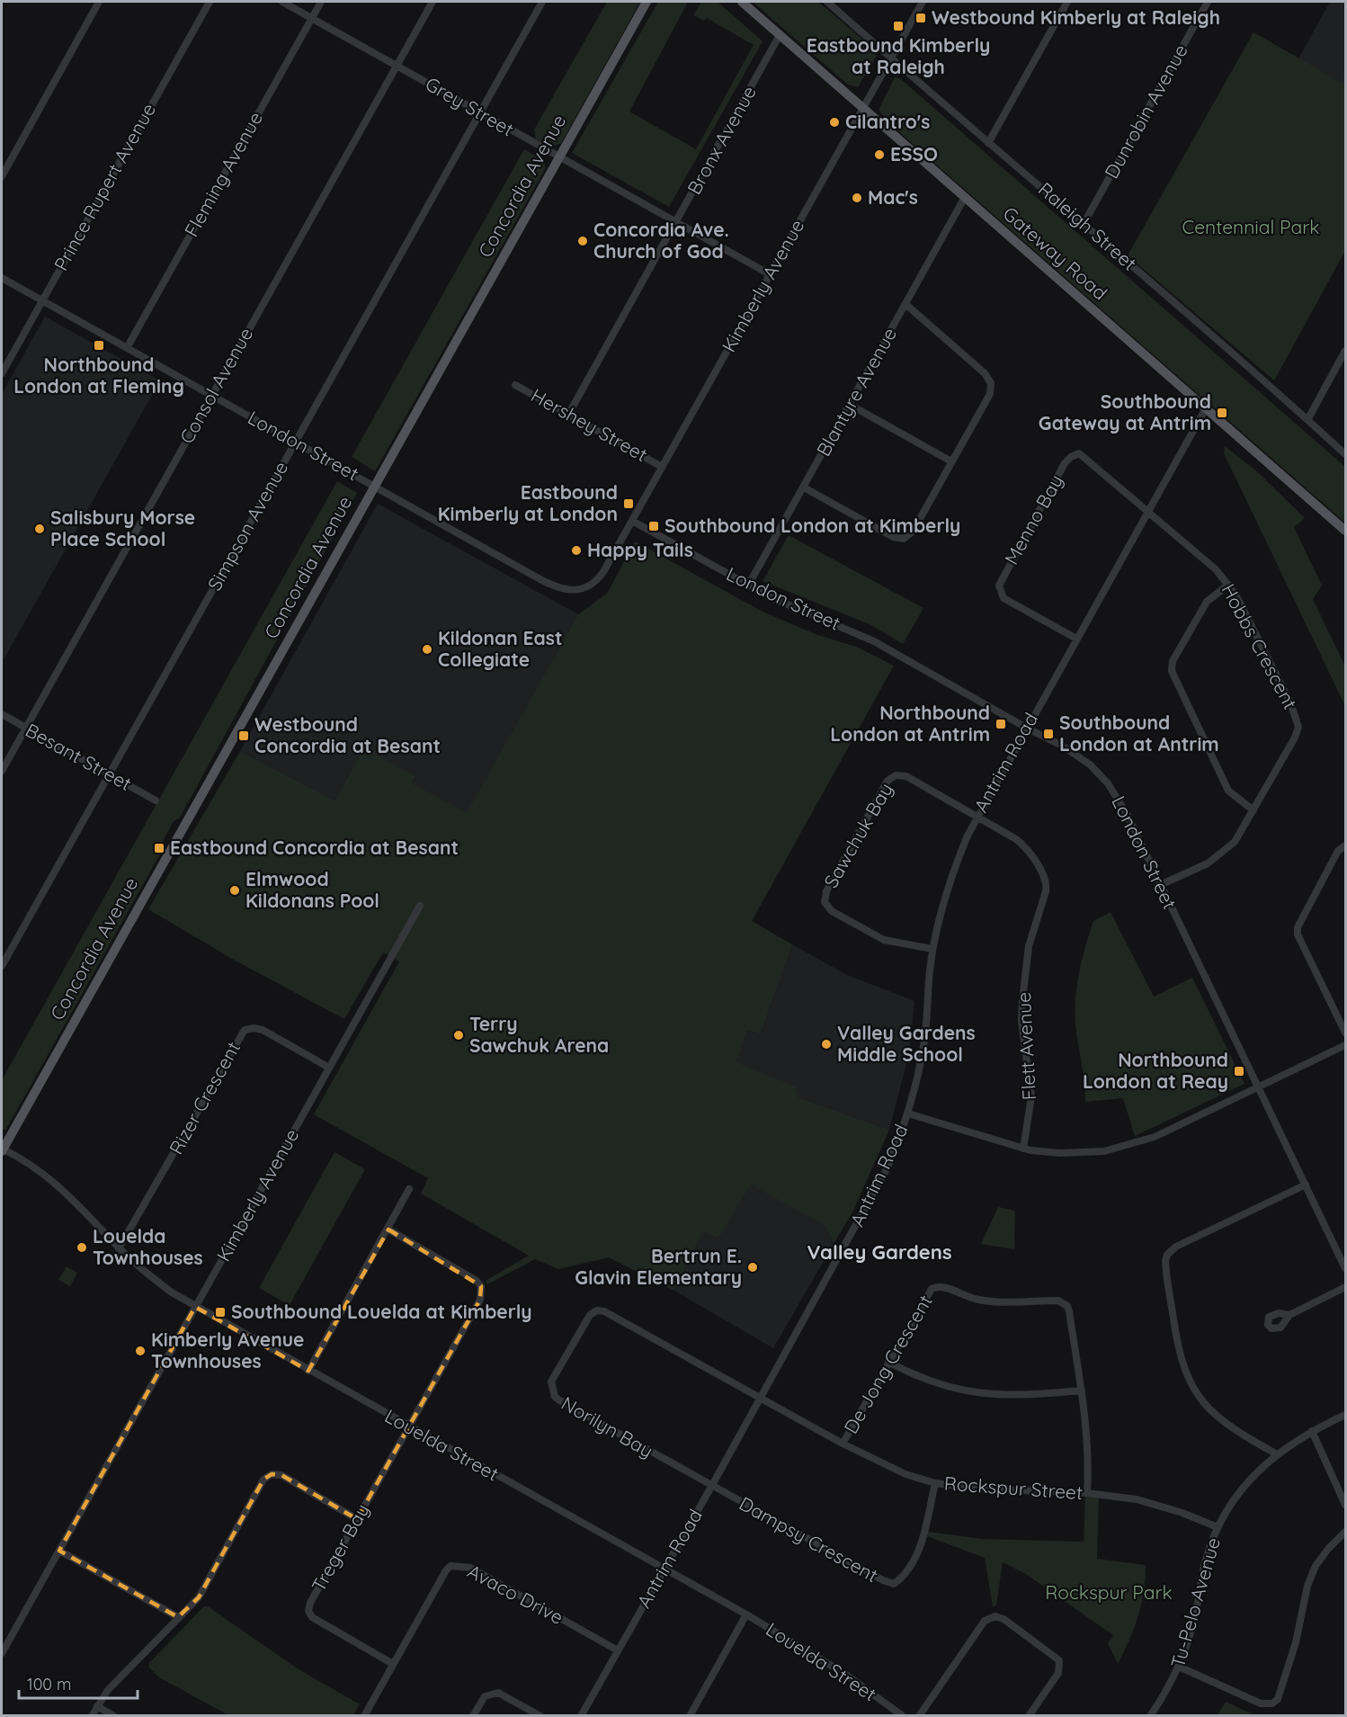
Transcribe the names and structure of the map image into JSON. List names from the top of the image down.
{
  "streets": {
    "main road": ["Concordia Avenue", "Gateway Road"],
    "street": [
      "Grey Street",
      "Dunrobin Avenue",
      "Bronx Avenue",
      "Fleming Avenue",
      "Prince Rupert Avenue",
      "Raleigh Street",
      "Kimberly Avenue",
      "Consol Avenue",
      "Blantyre Avenue",
      "Hershey Street",
      "London Street",
      "Menno Bay",
      "Simpson Avenue",
      "Hobbs Crescent",
      "Besant Street",
      "Antrim Road",
      "Sawchuk Bay",
      "Flett Avenue",
      "Rizer Crescent",
      "De Jong Crescent",
      "Norilyn Bay",
      "Louelda Street",
      "Rockspur Street",
      "Dampsy Crescent",
      "Treger Bay",
      "Avaco Drive",
      "Tu-Pelo Avenue"
    ]
  },
  "crossings": [
    ["Grey Street", "Bronx Avenue"],
    ["Grey Street", "Fleming Avenue"],
    ["Grey Street", "Concordia Avenue"],
    ["Grey Street", "Kimberly Avenue"],
    ["Grey Street", "Consol Avenue"],
    ["Grey Street", "Simpson Avenue"],
    ["Dunrobin Avenue", "Raleigh Street"],
    ["Bronx Avenue", "Gateway Road"],
    ["Bronx Avenue", "Hershey Street"],
    ["Fleming Avenue", "London Street"],
    ["Concordia Avenue", "London Street"],
    ["Concordia Avenue", "Louelda Street"],
    ["Prince Rupert Avenue", "London Street"],
    ["Raleigh Street", "Kimberly Avenue"],
    ["Gateway Road", "Kimberly Avenue"],
    ["Gateway Road", "Blantyre Avenue"],
    ["Gateway Road", "Antrim Road"],
    ["Kimberly Avenue", "Hershey Street"],
    ["Kimberly Avenue", "London Street"],
    ["Kimberly Avenue", "Rizer Crescent"],
    ["Kimberly Avenue", "Louelda Street"],
    ["Consol Avenue", "London Street"],
    ["Consol Avenue", "Besant Street"],
    ["Blantyre Avenue", "London Street"],
    ["London Street", "Simpson Avenue"],
    ["London Street", "Hobbs Crescent"],
    ["London Street", "Antrim Road"],
    ["Menno Bay", "Hobbs Crescent"],
    ["Menno Bay", "Antrim Road"],
    ["Simpson Avenue", "Besant Street"],
    ["Hobbs Crescent", "Antrim Road"],
    ["Antrim Road", "Sawchuk Bay"],
    ["Antrim Road", "Flett Avenue"],
    ["Antrim Road", "Norilyn Bay"],
    ["Antrim Road", "Louelda Street"],
    ["Antrim Road", "Rockspur Street"],
    ["Antrim Road", "Dampsy Crescent"],
    ["Antrim Road", "Avaco Drive"],
    ["Sawchuk Bay", "Flett Avenue"],
    ["Rizer Crescent", "Louelda Street"],
    ["De Jong Crescent", "Rockspur Street"],
    ["Norilyn Bay", "Rockspur Street"],
    ["Norilyn Bay", "Dampsy Crescent"],
    ["Louelda Street", "Treger Bay"],
    ["Rockspur Street", "Dampsy Crescent"],
    ["Rockspur Street", "Tu-Pelo Avenue"],
    ["Treger Bay", "Avaco Drive"]
  ],
  "districts": ["Valley Gardens"],
  "parks": ["Centennial Park", "Rockspur Park"],
  "places": {
    "transit": [
      "Westbound Kimberly at Raleigh",
      "Eastbound Kimberly at Raleigh",
      "Northbound London at Fleming",
      "Southbound Gateway at Antrim",
      "Eastbound Kimberly at London",
      "Southbound London at Kimberly",
      "Northbound London at Antrim",
      "Southbound London at Antrim",
      "Westbound Concordia at Besant",
      "Eastbound Concordia at Besant",
      "Northbound London at Reay",
      "Southbound Louelda at Kimberly"
    ],
    "other": [
      "Cilantro's",
      "ESSO",
      "Mac's",
      "Concordia Ave. Church of God",
      "Salisbury Morse Place School",
      "Happy Tails",
      "Kildonan East Collegiate",
      "Elmwood Kildonans Pool",
      "Terry Sawchuk Arena",
      "Valley Gardens Middle School",
      "Louelda Townhouses",
      "Bertrun E. Glavin Elementary",
      "Kimberly Avenue Townhouses"
    ]
  },
  "scale_bar": "100 m"
}
